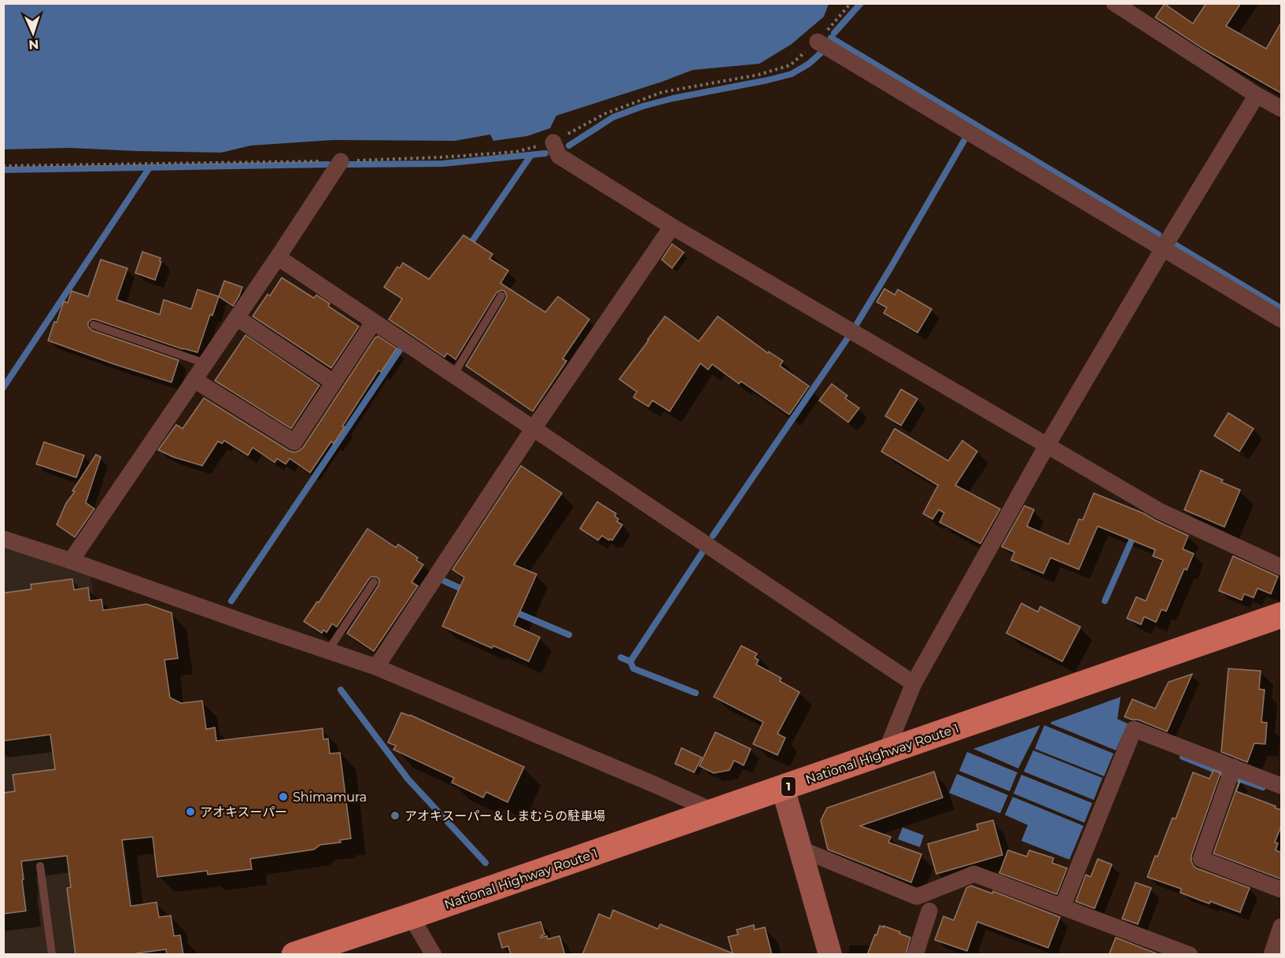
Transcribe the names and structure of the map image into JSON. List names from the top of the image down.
{
  "streets": {
    "highway": ["National Highway Route 1", "1"]
  },
  "places": ["Shimamura", "アオキスーパー", "アオキスーパー＆しまむらの駐車場"],
  "north": "bottom"
}
